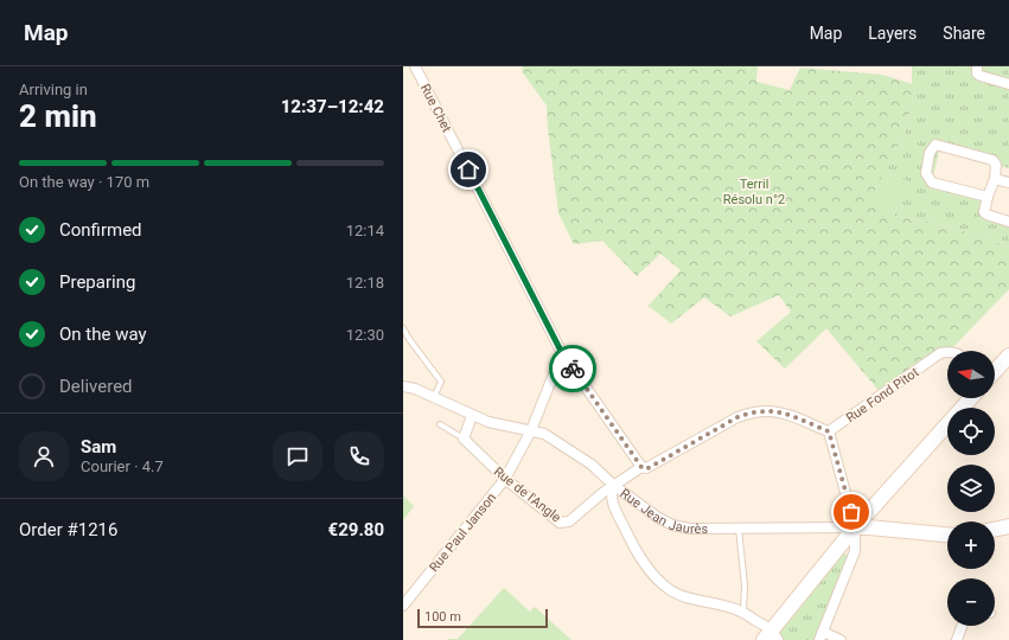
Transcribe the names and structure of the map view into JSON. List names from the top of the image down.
{
  "streets": {
    "street": [
      "Rue Chet",
      "Rue Fond Pitot",
      "Rue de l'Angle",
      "Rue Jean Jaurès",
      "Rue Paul Janson"
    ]
  },
  "crossings": [
    ["Rue Chet", "Rue de l'Angle"],
    ["Rue de l'Angle", "Rue Jean Jaurès"],
    ["Rue de l'Angle", "Rue Paul Janson"],
    ["Rue Jean Jaurès", "Rue Paul Janson"]
  ],
  "parks": ["Terril Résolu n°2"],
  "scale_bar": "100 m",
  "north": "left",
  "page": {
    "header": "Map",
    "nav": ["Map", "Layers", "Share"],
    "heading": ["2 min", "Arriving in", "12:37–12:42"],
    "panel": [
      "Sam",
      "Courier · 4.7",
      "Order #1216",
      "€29.80"
    ],
    "bar": "On the way · 170 m",
    "list": [
      ["Confirmed", "12:14"],
      ["Preparing", "12:18"],
      ["On the way", "12:30"],
      "Delivered"
    ],
    "map_buttons": ["+", "−"],
    "scale": "100 m"
  }
}
